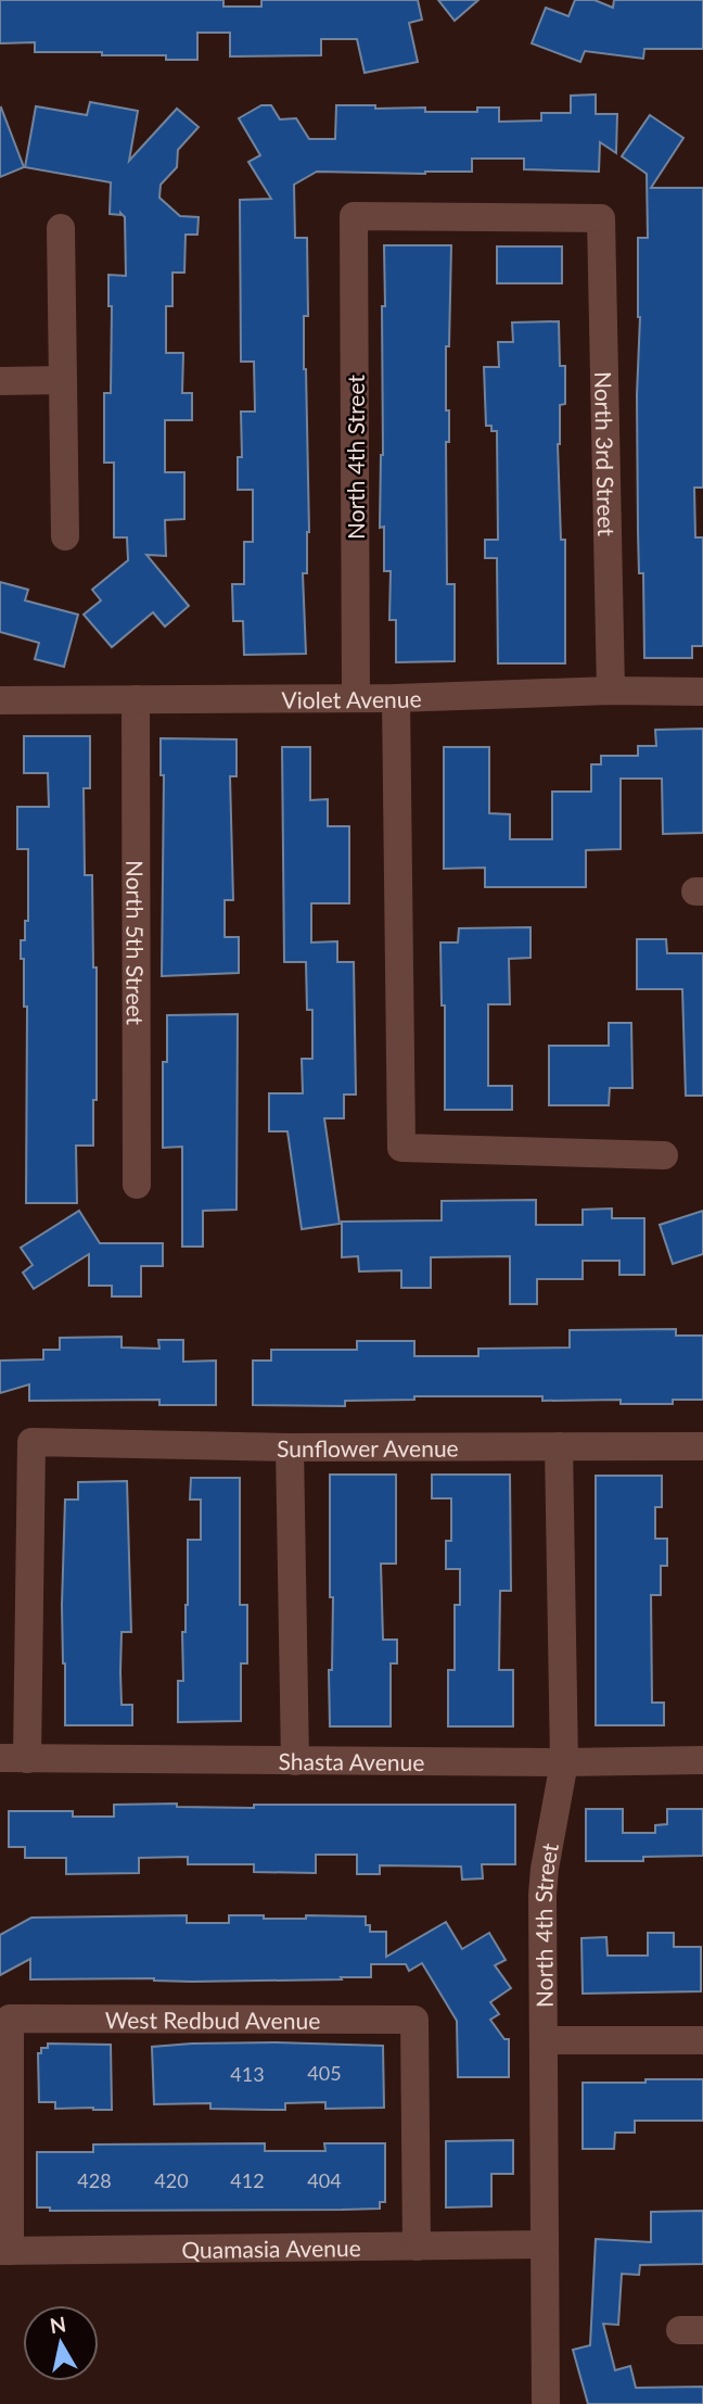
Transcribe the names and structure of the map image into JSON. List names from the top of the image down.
{
  "streets": {
    "street": [
      "North 3rd Street",
      "North 4th Street",
      "Violet Avenue",
      "North 5th Street",
      "Sunflower Avenue",
      "Shasta Avenue",
      "West Redbud Avenue",
      "Quamasia Avenue"
    ]
  },
  "crossings": [
    ["North 3rd Street", "North 4th Street"],
    ["North 3rd Street", "Violet Avenue"],
    ["North 4th Street", "Violet Avenue"],
    ["North 4th Street", "Sunflower Avenue"],
    ["North 4th Street", "Shasta Avenue"],
    ["North 4th Street", "Quamasia Avenue"],
    ["Violet Avenue", "North 5th Street"],
    ["Sunflower Avenue", "Shasta Avenue"],
    ["West Redbud Avenue", "Quamasia Avenue"]
  ],
  "house_numbers": [
    "405",
    "413",
    "428",
    "420",
    "412",
    "404"
  ],
  "north": "top"
}
